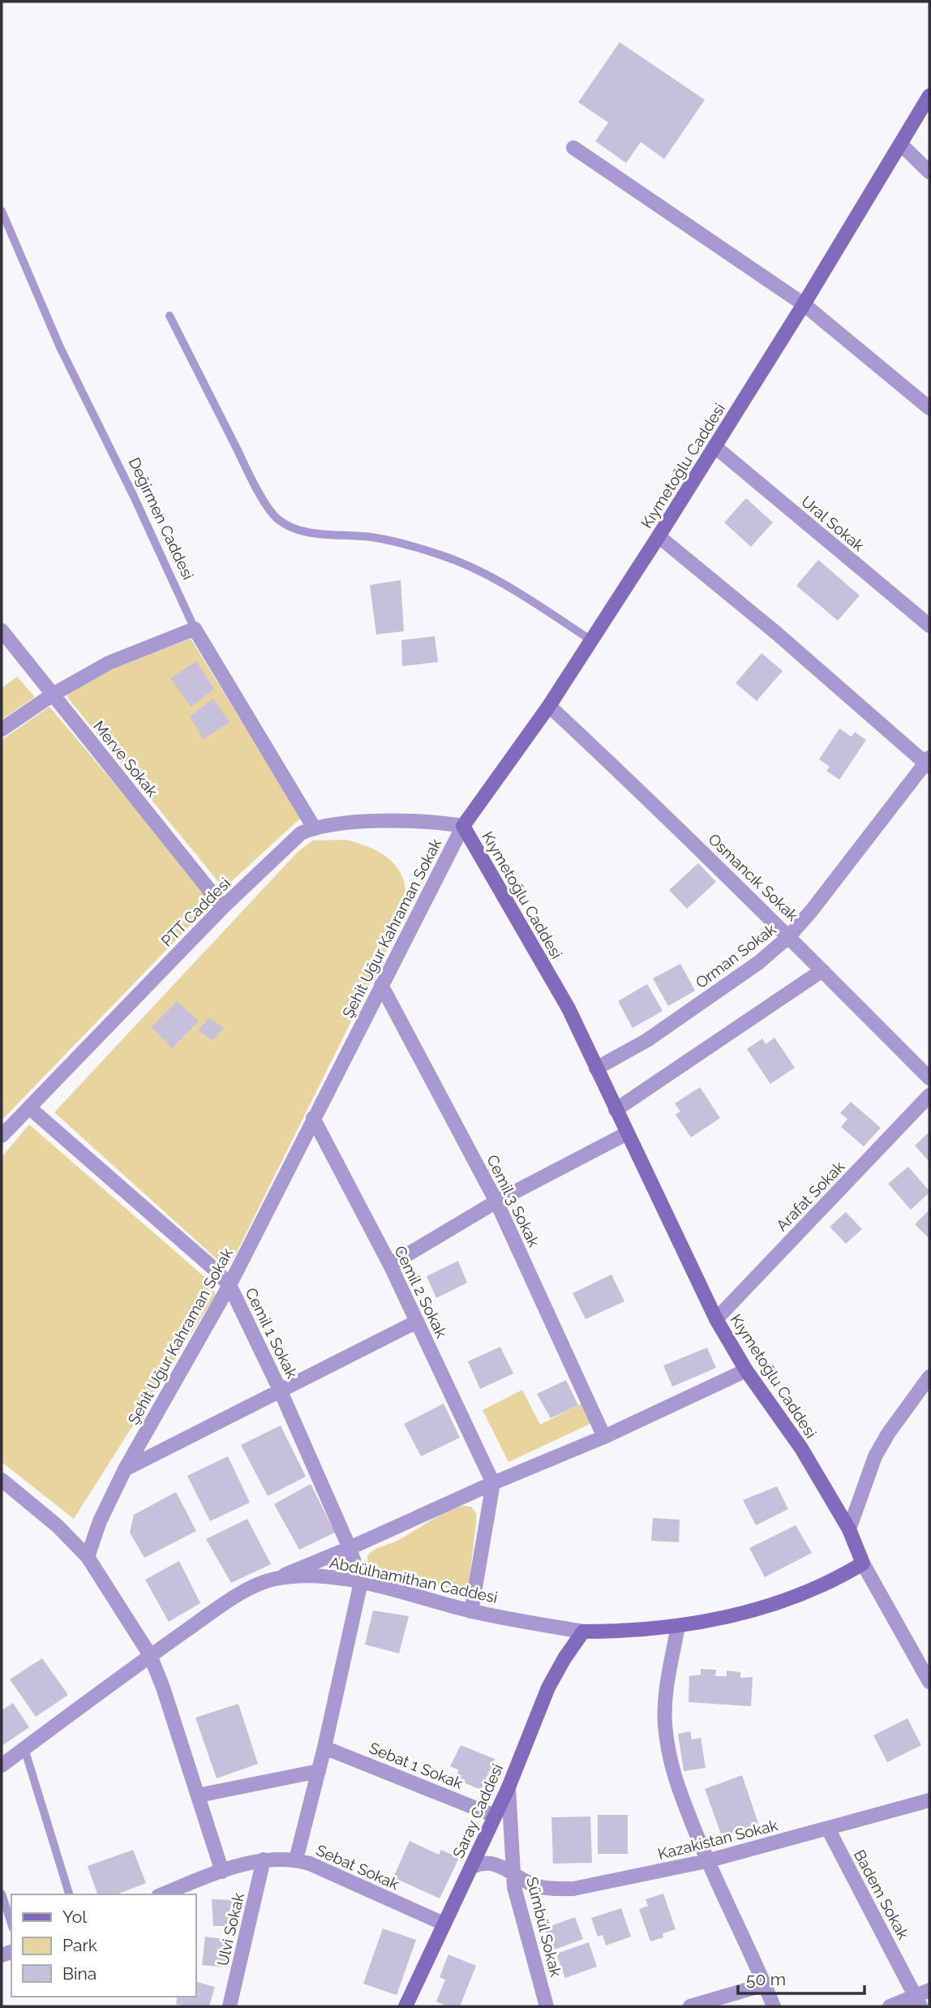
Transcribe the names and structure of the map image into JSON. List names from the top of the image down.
{
  "streets": {
    "main road": ["Kıymetoğlu Caddesi", "Abdülhamithan Caddesi", "Saray Caddesi"],
    "street": [
      "Değirmen Caddesi",
      "Ural Sokak",
      "Merve Sokak",
      "Osmancık Sokak",
      "PTT Caddesi",
      "Şehit Uğur Kahraman Sokak",
      "Orman Sokak",
      "Arafat Sokak",
      "Cemil 3 Sokak",
      "Cemil 2 Sokak",
      "Cemil 1 Sokak",
      "Sebat 1 Sokak",
      "Kazakistan Sokak",
      "Sebat Sokak",
      "Badem Sokak",
      "Sümbül Sokak",
      "Ulvi Sokak"
    ]
  },
  "crossings": [
    ["Kıymetoğlu Caddesi", "Ural Sokak"],
    ["Kıymetoğlu Caddesi", "Osmancık Sokak"],
    ["Kıymetoğlu Caddesi", "PTT Caddesi"],
    ["Kıymetoğlu Caddesi", "Şehit Uğur Kahraman Sokak"],
    ["Kıymetoğlu Caddesi", "Orman Sokak"],
    ["Kıymetoğlu Caddesi", "Arafat Sokak"],
    ["Kıymetoğlu Caddesi", "Abdülhamithan Caddesi"],
    ["Değirmen Caddesi", "PTT Caddesi"],
    ["Merve Sokak", "PTT Caddesi"],
    ["Osmancık Sokak", "Orman Sokak"],
    ["PTT Caddesi", "Şehit Uğur Kahraman Sokak"],
    ["PTT Caddesi", "Cemil 1 Sokak"],
    ["Şehit Uğur Kahraman Sokak", "Cemil 3 Sokak"],
    ["Şehit Uğur Kahraman Sokak", "Cemil 2 Sokak"],
    ["Şehit Uğur Kahraman Sokak", "Cemil 1 Sokak"],
    ["Cemil 1 Sokak", "Abdülhamithan Caddesi"],
    ["Abdülhamithan Caddesi", "Saray Caddesi"],
    ["Sebat 1 Sokak", "Saray Caddesi"],
    ["Saray Caddesi", "Kazakistan Sokak"],
    ["Saray Caddesi", "Sebat Sokak"],
    ["Saray Caddesi", "Sümbül Sokak"],
    ["Kazakistan Sokak", "Badem Sokak"],
    ["Kazakistan Sokak", "Sümbül Sokak"],
    ["Sebat Sokak", "Ulvi Sokak"]
  ],
  "legend": ["Yol", "Park", "Bina"],
  "scale_bar": "50 m"
}
